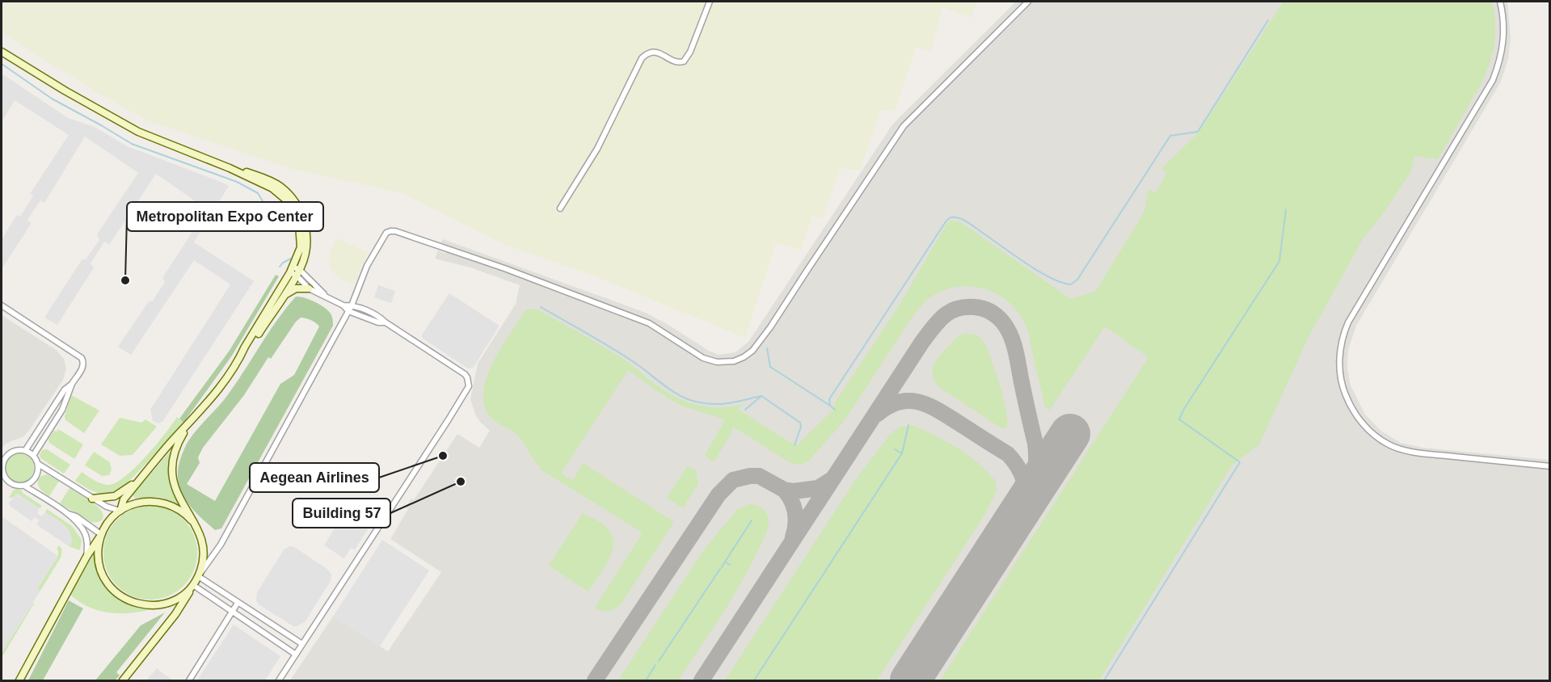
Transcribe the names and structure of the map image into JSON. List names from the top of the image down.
{
  "places": ["Metropolitan Expo Center", "Aegean Airlines", "Building 57"]
}
